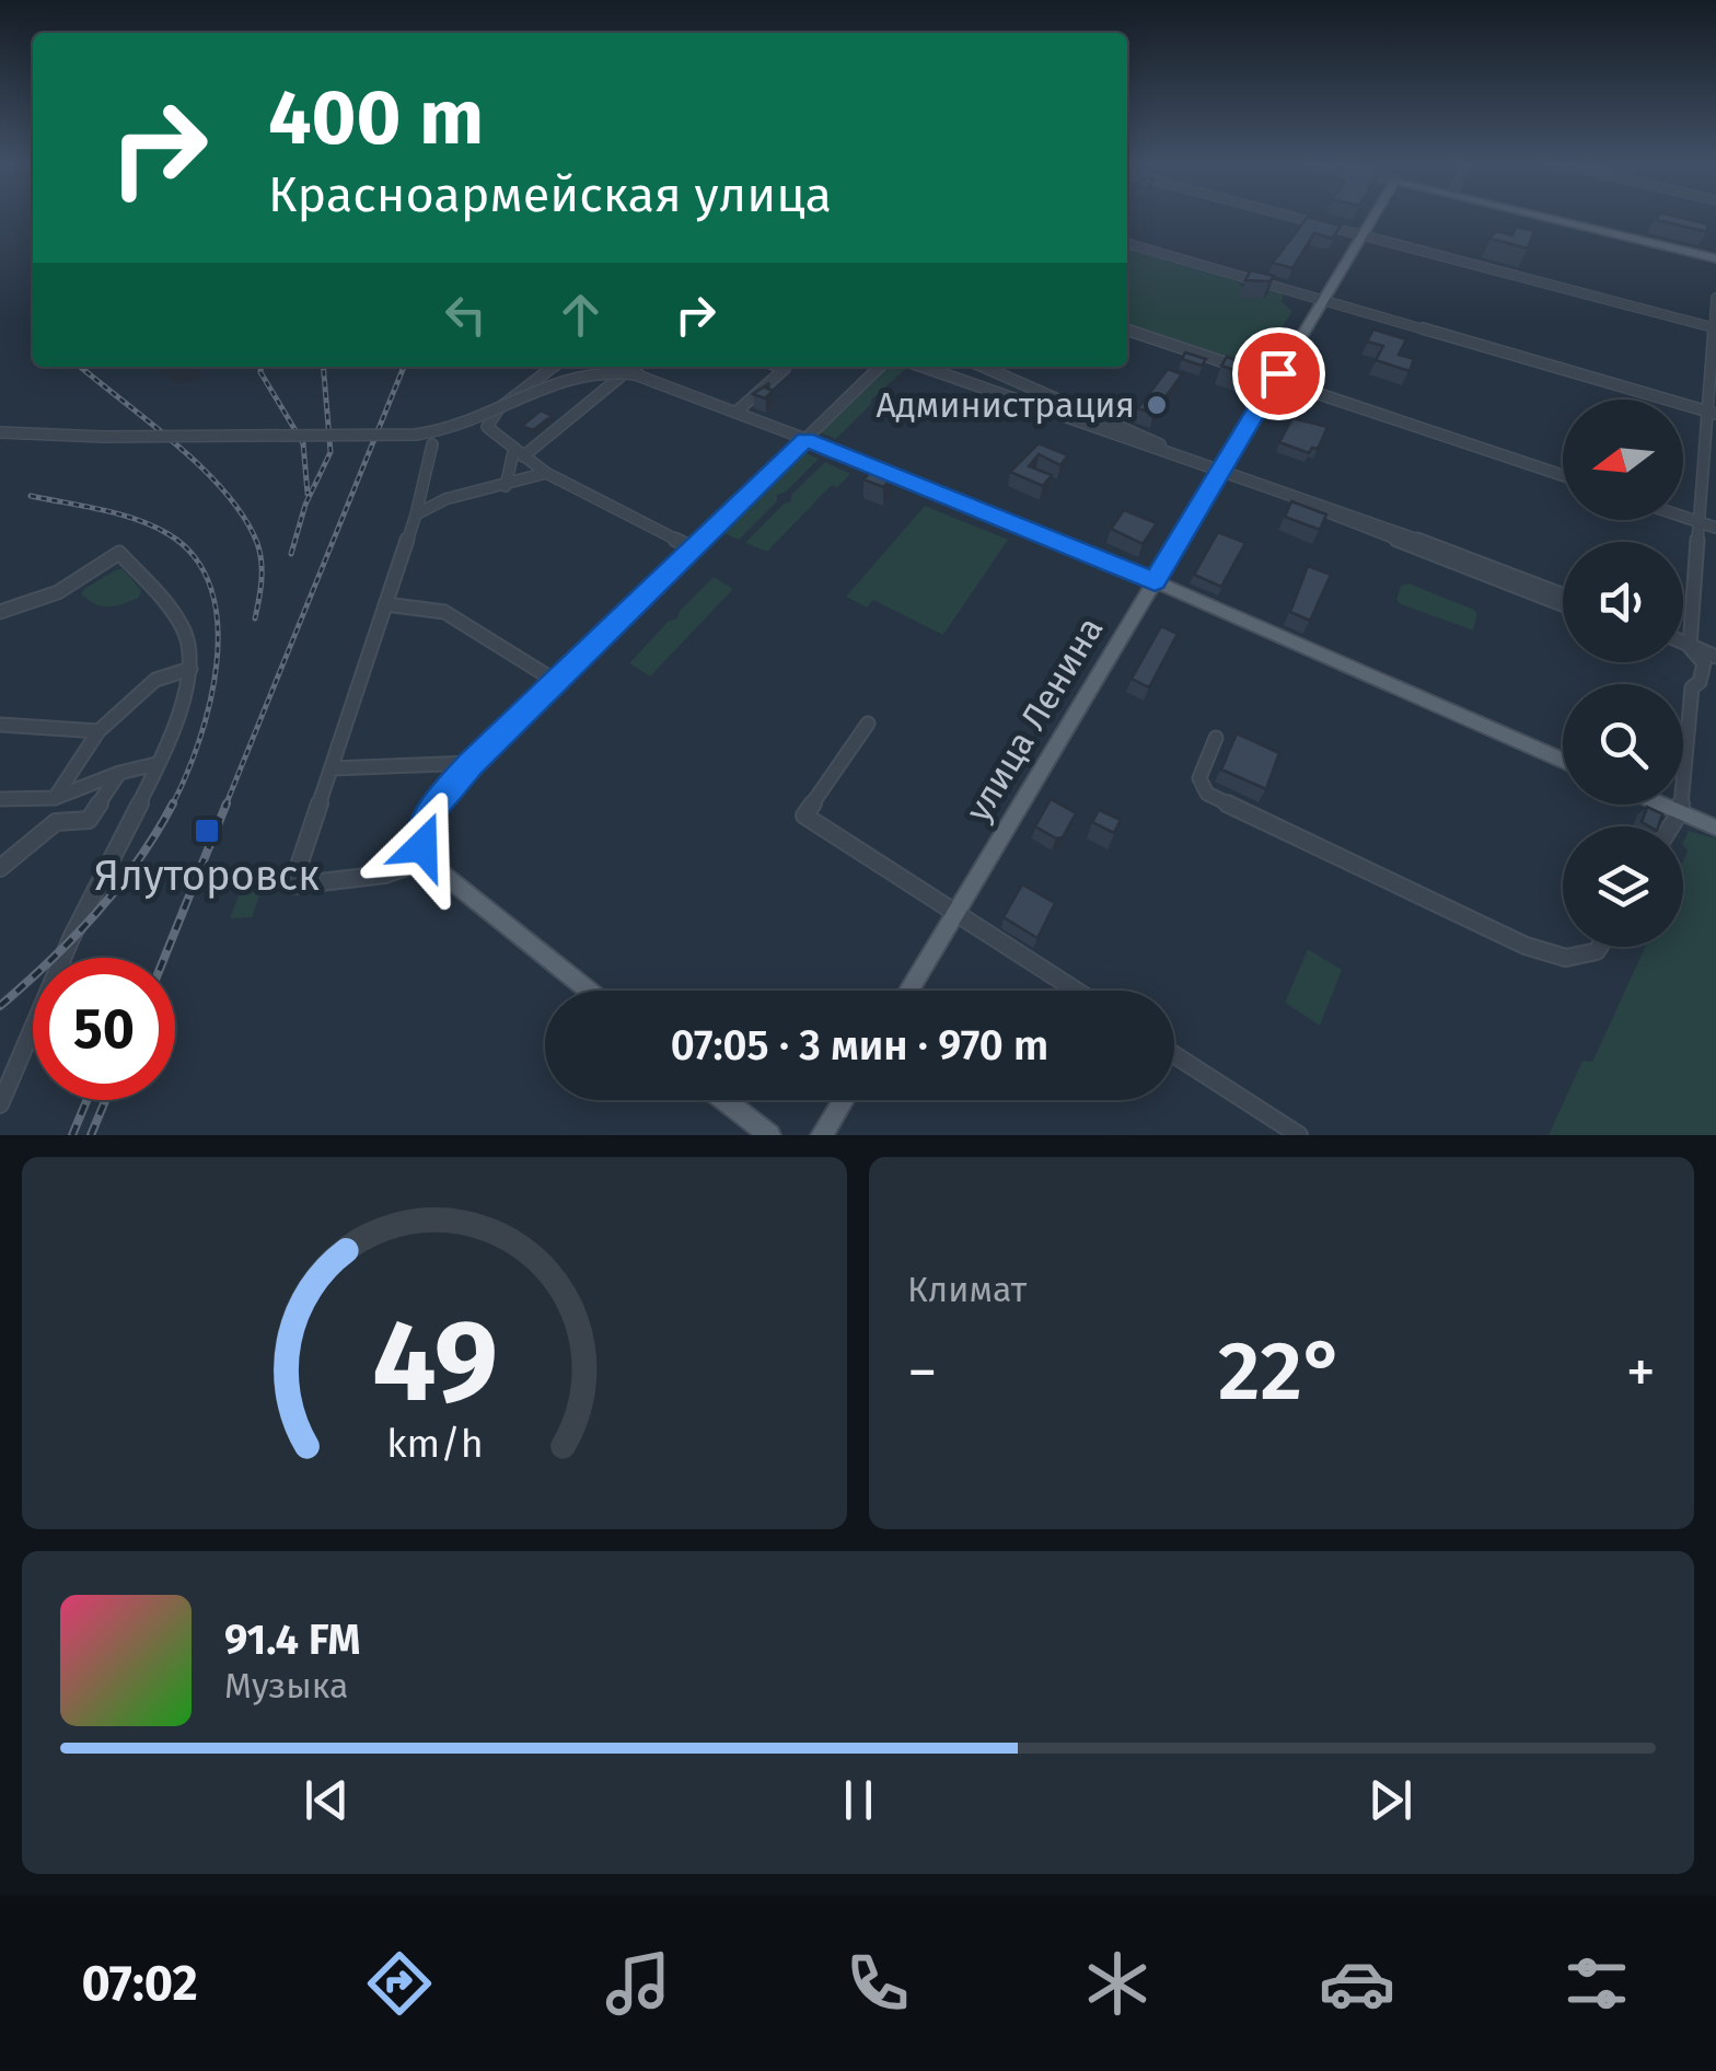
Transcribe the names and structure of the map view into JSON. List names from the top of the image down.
{
  "streets": {
    "main road": ["улица Ленина"]
  },
  "places": {
    "other": ["Администрация"],
    "transit": ["Ялуторовск"]
  },
  "north": "left",
  "page": {
    "turn": ["400 m", "Красноармейская улица"],
    "limit": "50",
    "trip": "07:05 · 3 мин · 970 m",
    "tile": "Климат",
    "heat": ["−", "22°", "+"],
    "song": ["91.4 FM", "Музыка"],
    "tabs": "07:02",
    "gauge": ["49", "km/h"]
  }
}
